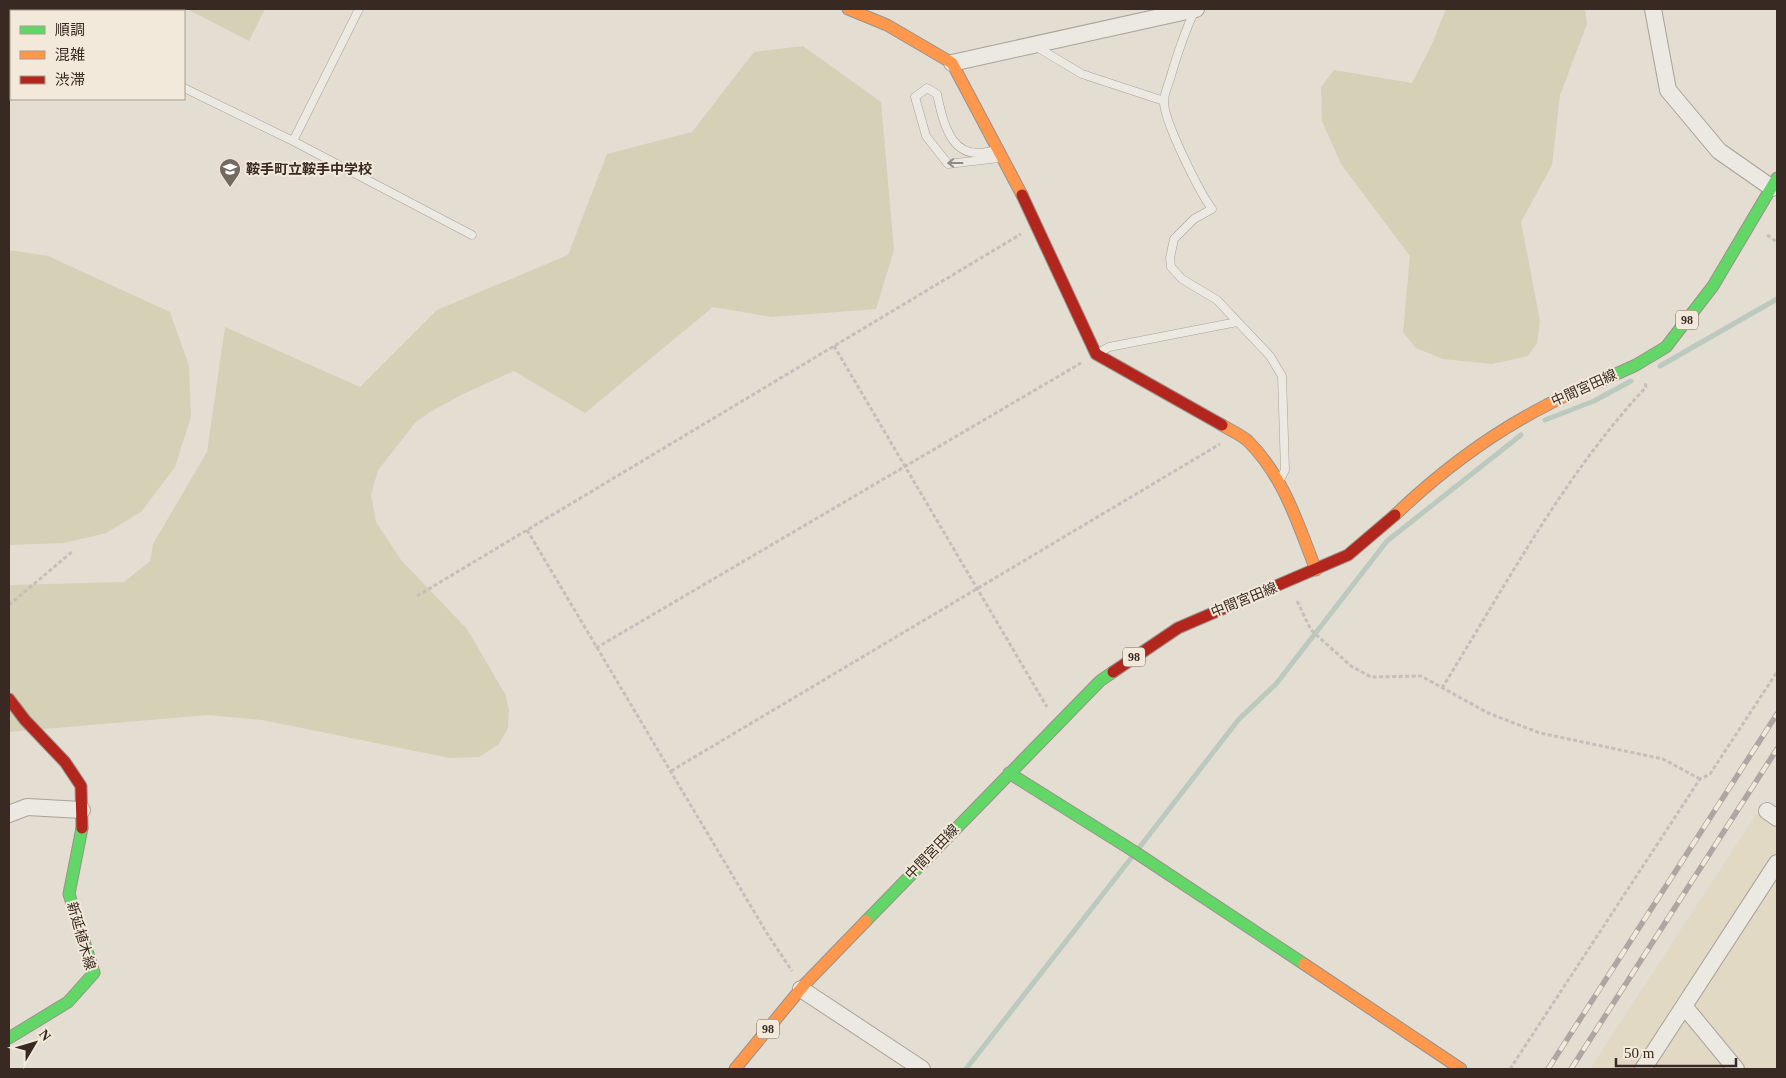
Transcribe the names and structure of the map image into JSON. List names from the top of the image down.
{
  "streets": {
    "main road": ["98", "中間宮田線", "新延植木線"]
  },
  "places": {
    "school or university": ["鞍手町立鞍手中学校"]
  },
  "legend": ["順調", "混雑", "渋滞"],
  "scale_bar": "50 m",
  "north": "top right"
}
